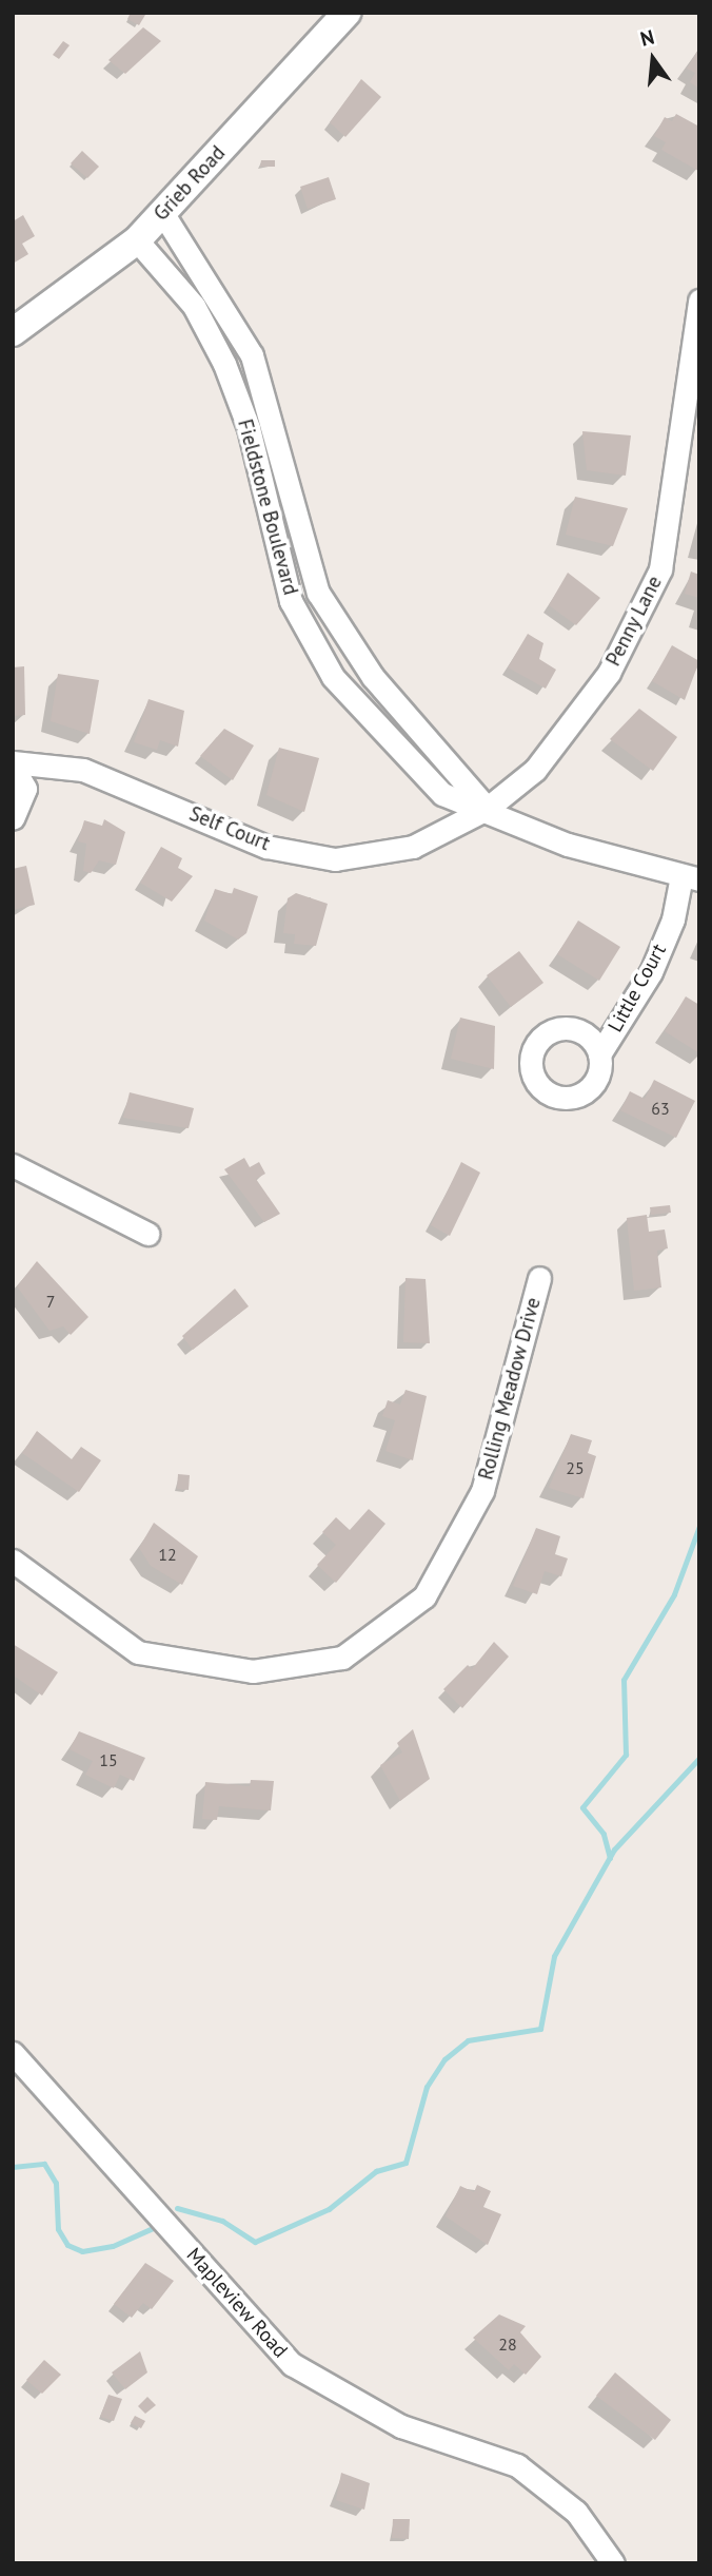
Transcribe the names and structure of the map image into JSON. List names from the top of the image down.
{
  "streets": {
    "street": [
      "Grieb Road",
      "Fieldstone Boulevard",
      "Penny Lane",
      "Self Court",
      "Little Court",
      "Rolling Meadow Drive",
      "Mapleview Road"
    ]
  },
  "crossings": [
    ["Grieb Road", "Fieldstone Boulevard"],
    ["Fieldstone Boulevard", "Penny Lane"],
    ["Fieldstone Boulevard", "Self Court"],
    ["Fieldstone Boulevard", "Little Court"],
    ["Penny Lane", "Self Court"]
  ],
  "house_numbers": [
    "63",
    "7",
    "25",
    "12",
    "15",
    "28"
  ],
  "north": "top"
}
